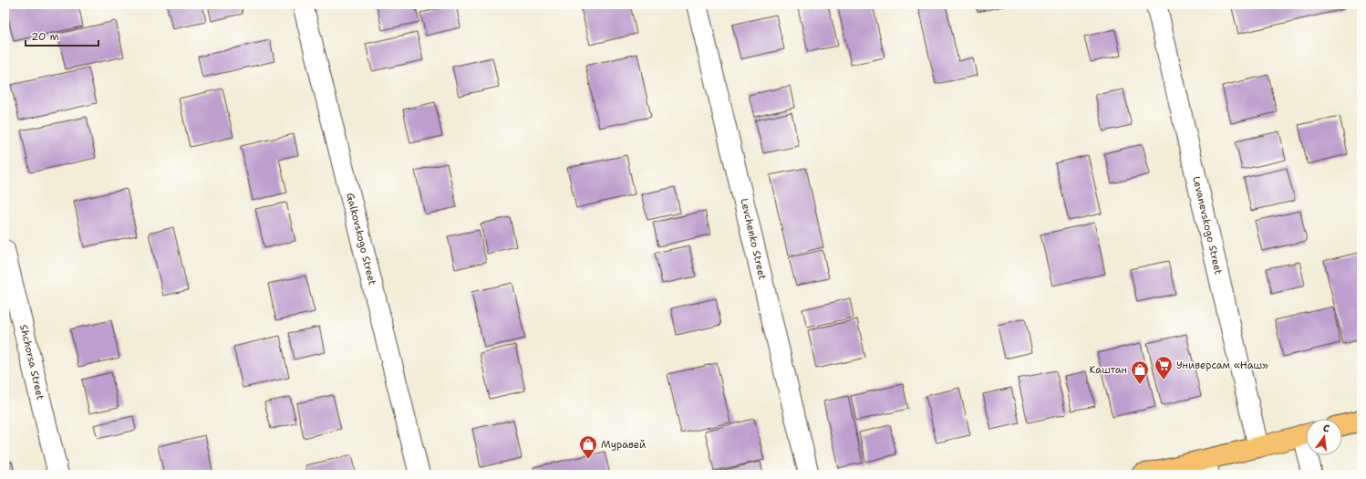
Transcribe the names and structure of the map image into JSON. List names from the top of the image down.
{
  "streets": {
    "street": [
      "Levanevskogo Street",
      "Galkovskogo Street",
      "Levchenko Street",
      "Shchorsa Street"
    ]
  },
  "places": {
    "supermarket": ["Универсам «Наш»"],
    "shop": ["Каштан", "Муравей"]
  },
  "scale_bar": "20 m",
  "north": "top"
}
